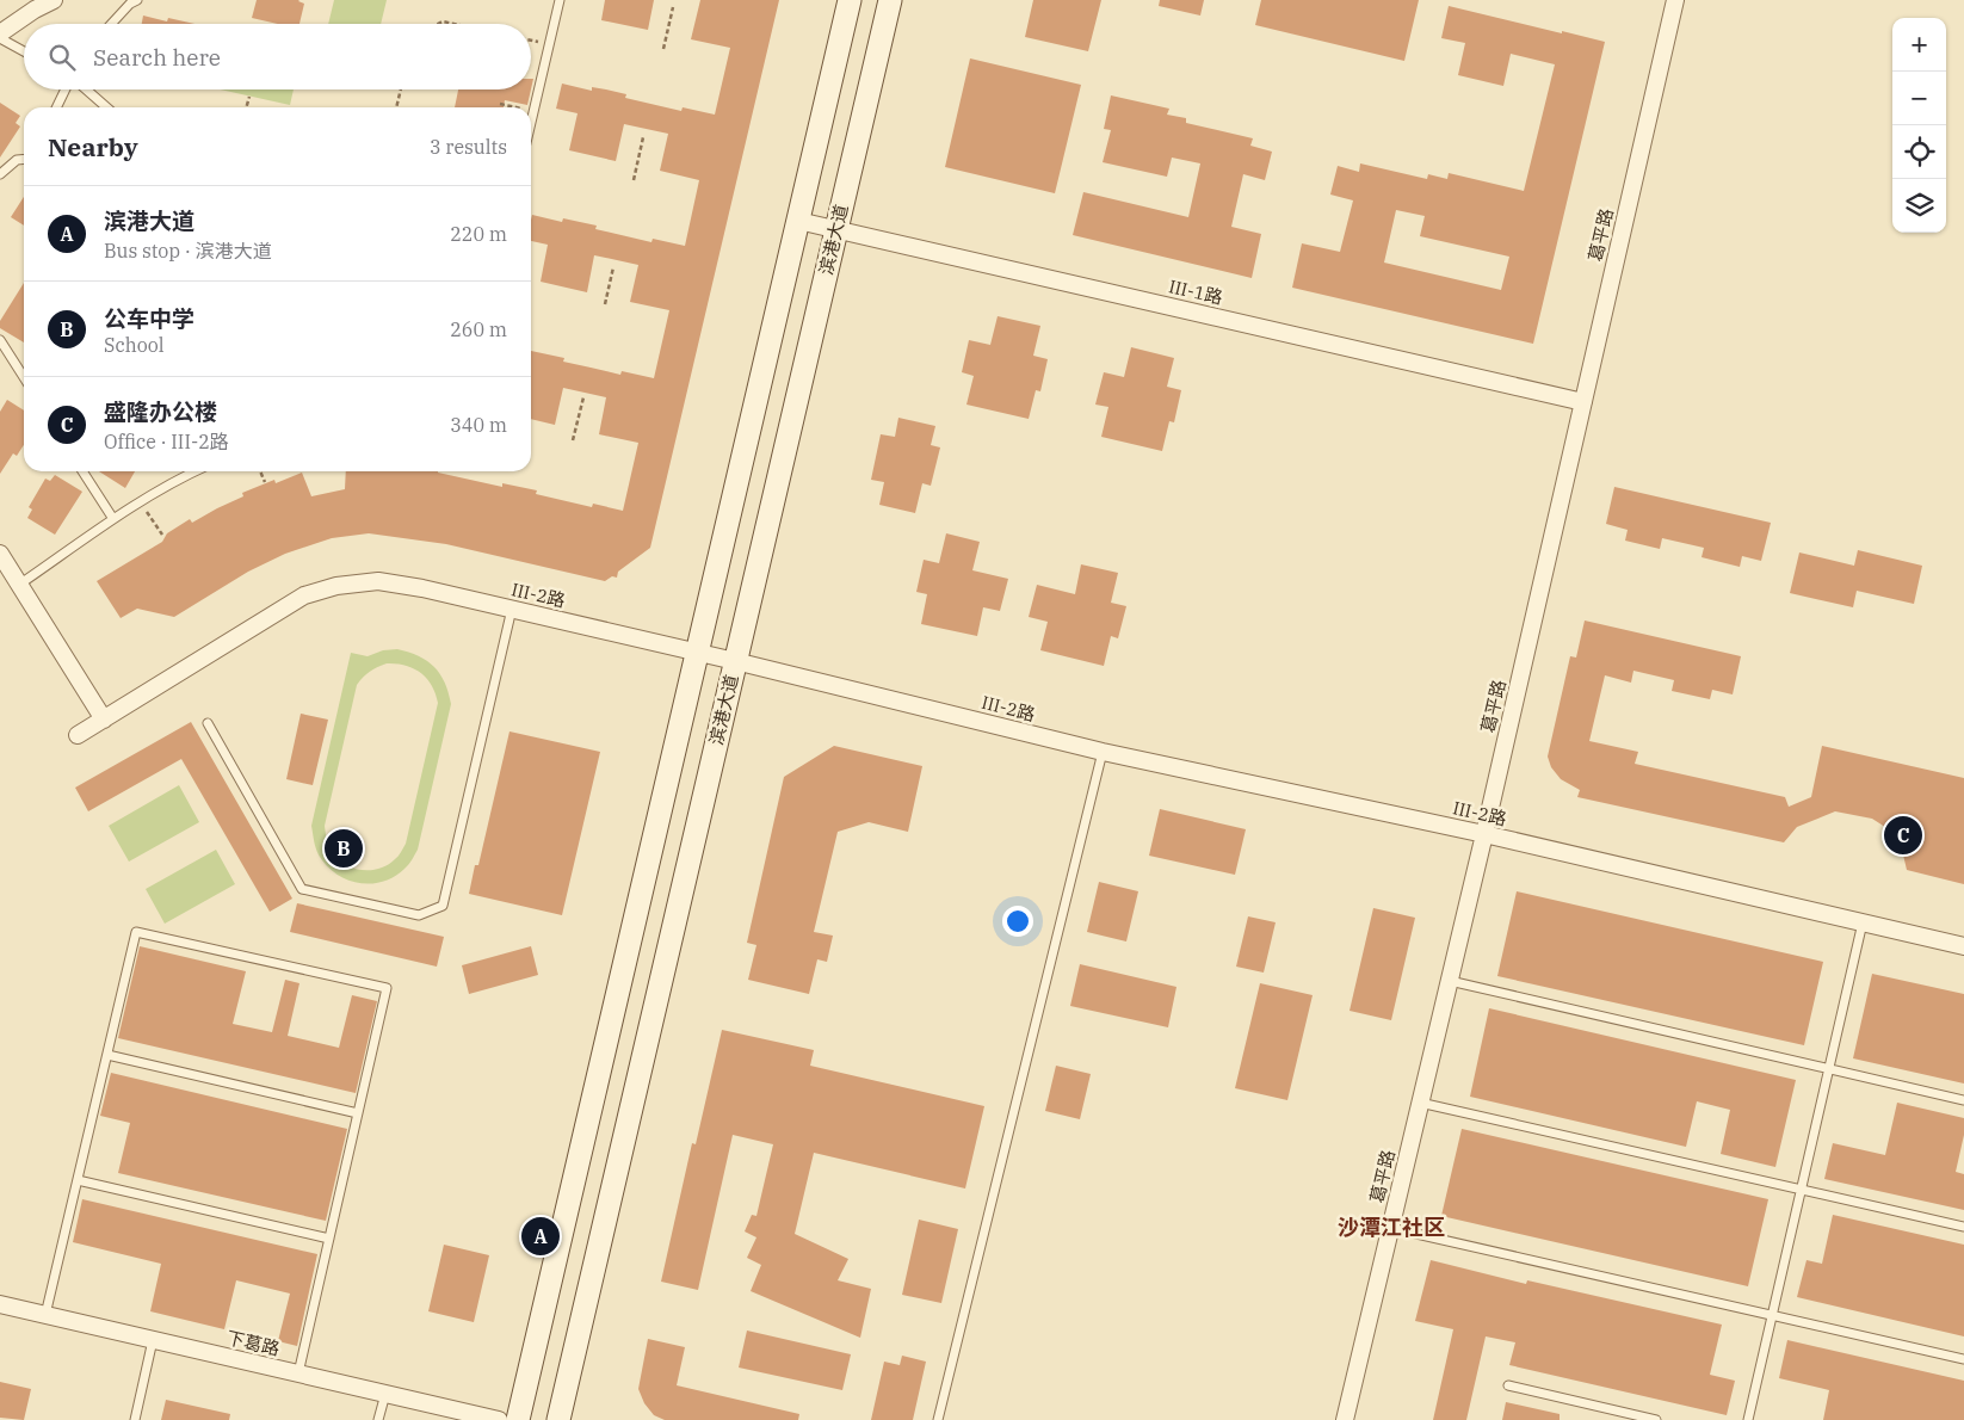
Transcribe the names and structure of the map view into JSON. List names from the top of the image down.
{
  "streets": {
    "main road": ["滨港大道"],
    "street": [
      "葛平路",
      "III-1路",
      "III-2路",
      "下葛路"
    ]
  },
  "crossings": [
    ["葛平路", "III-1路"],
    ["葛平路", "III-2路"],
    ["滨港大道", "III-1路"],
    ["滨港大道", "III-2路"]
  ],
  "districts": ["沙潭江社区"],
  "page": {
    "map_buttons": ["+", "−"],
    "search": "Search here",
    "heading": ["Nearby", "3 results"],
    "list": [
      {
        "mark": "A",
        "name": "滨港大道",
        "note": "Bus stop · 滨港大道",
        "value": "220 m"
      },
      {
        "mark": "B",
        "name": "公车中学",
        "note": "School",
        "value": "260 m"
      },
      {
        "mark": "C",
        "name": "盛隆办公楼",
        "note": "Office · III-2路",
        "value": "340 m"
      }
    ],
    "pins": ["C", "B", "A"]
  }
}
